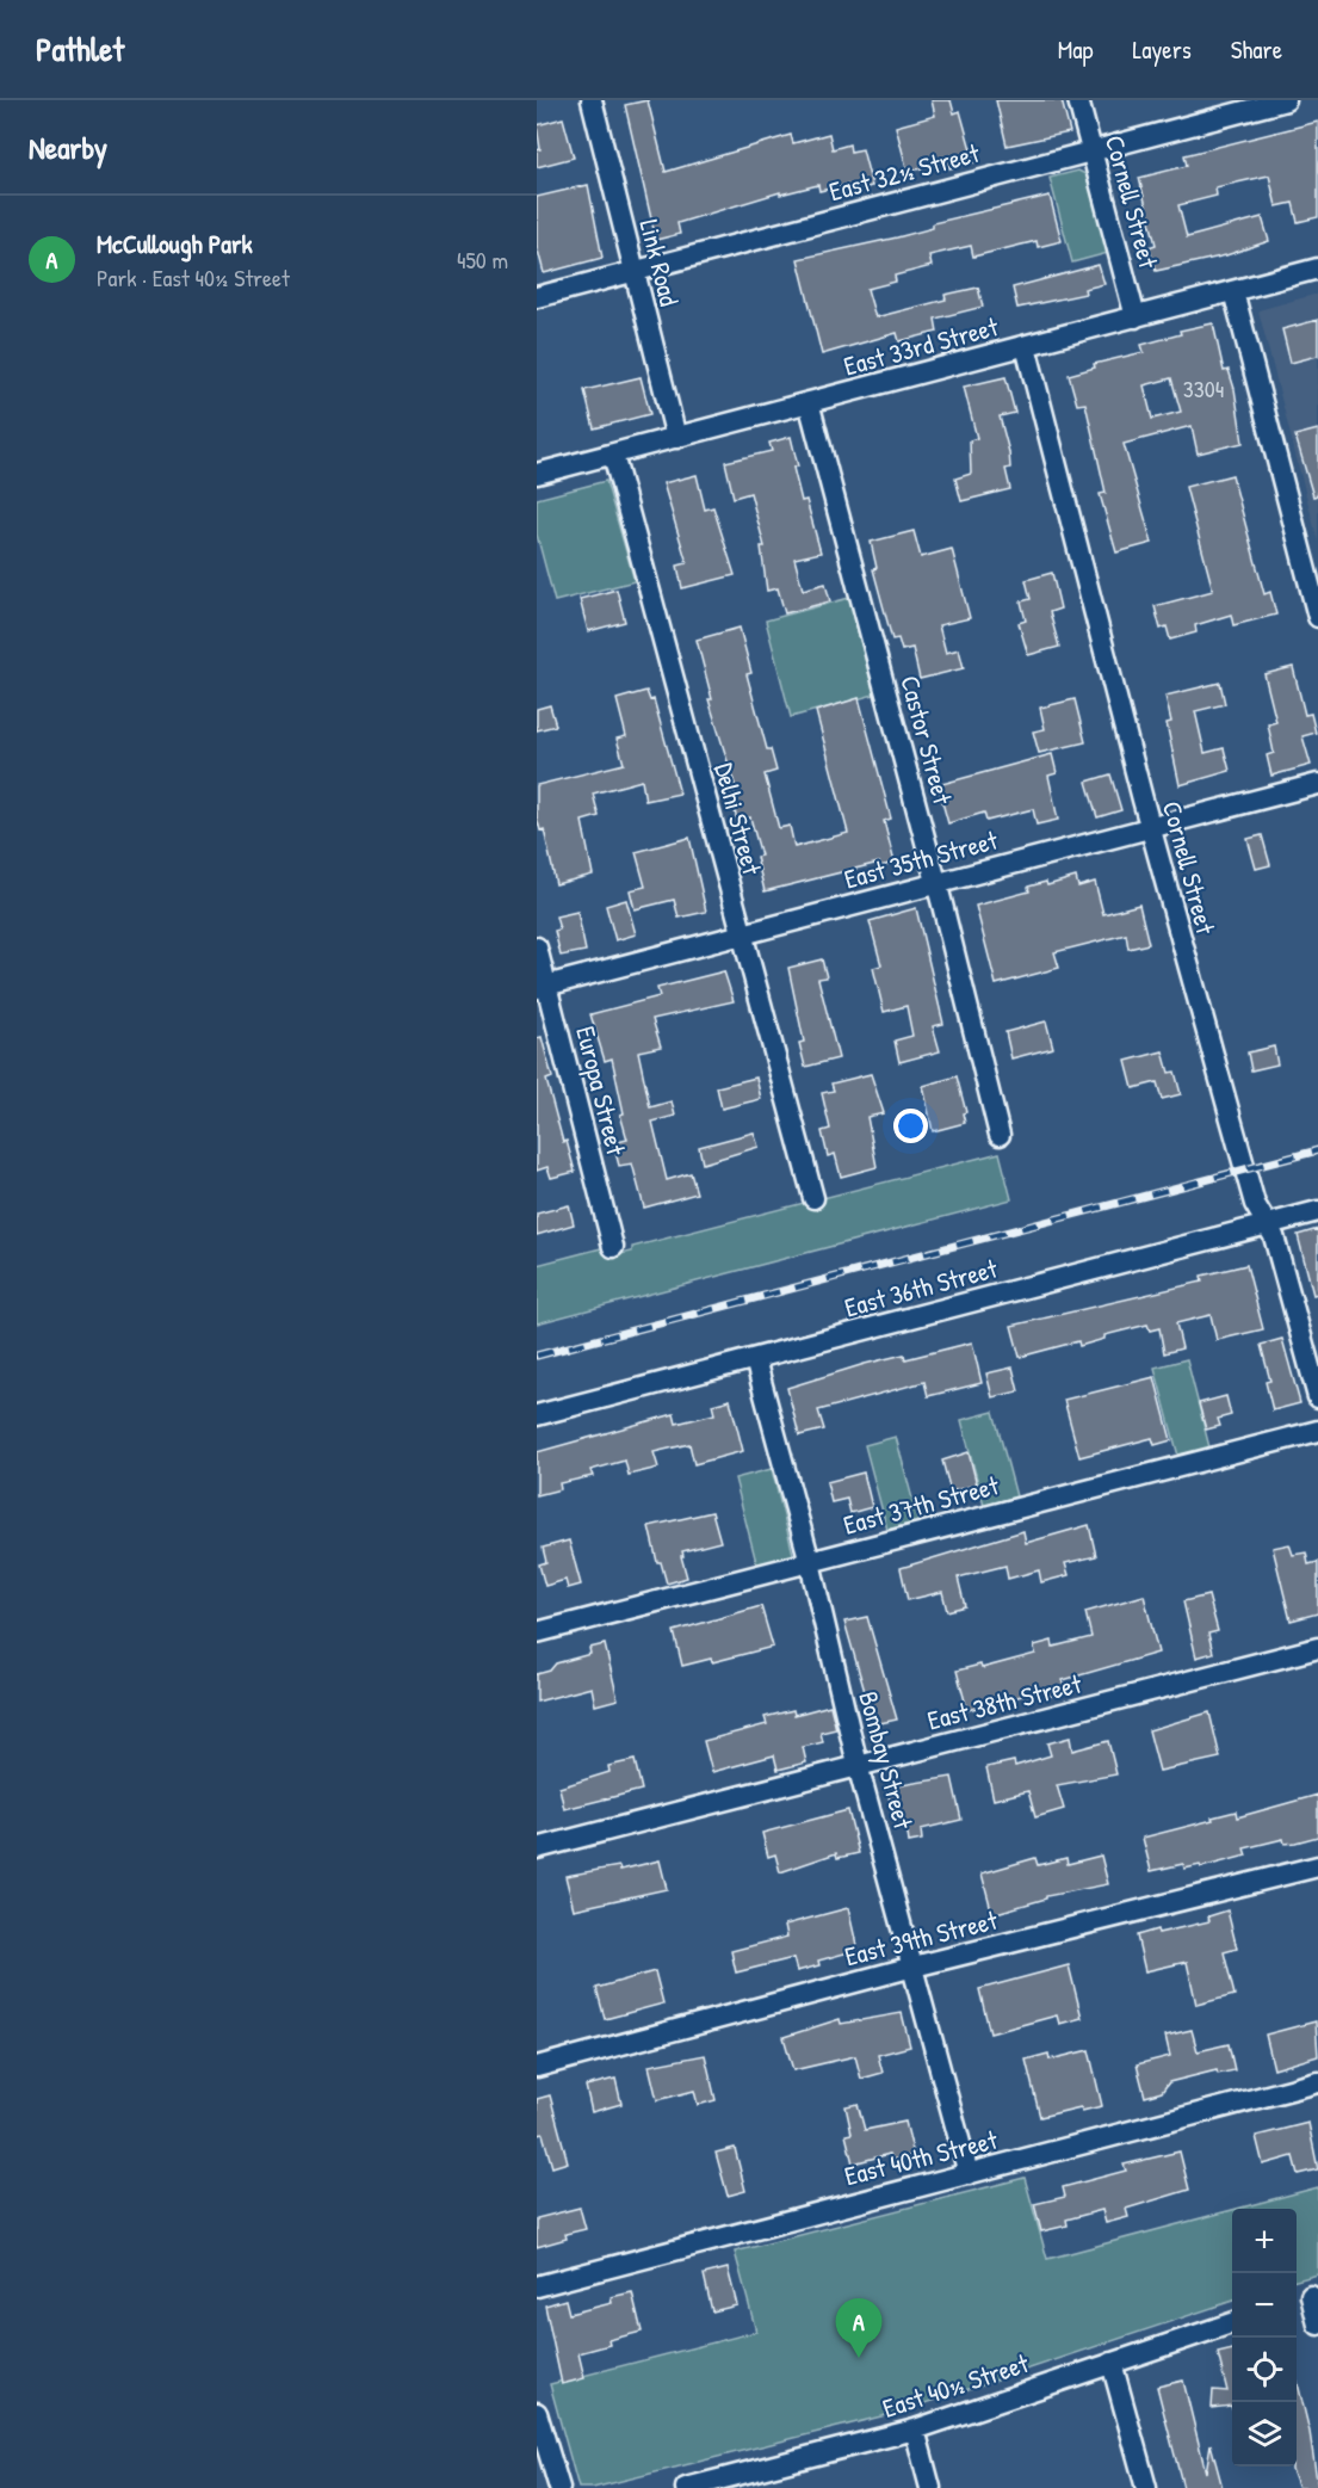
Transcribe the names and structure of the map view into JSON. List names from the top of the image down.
{
  "streets": {
    "street": [
      "East 32½ Street",
      "Cornell Street",
      "Link Road",
      "East 33rd Street",
      "Castor Street",
      "Delhi Street",
      "East 35th Street",
      "Europa Street",
      "East 36th Street",
      "East 37th Street",
      "East 38th Street",
      "Bombay Street",
      "East 39th Street",
      "East 40th Street",
      "East 40½ Street"
    ]
  },
  "crossings": [
    ["East 32½ Street", "Cornell Street"],
    ["East 32½ Street", "Link Road"],
    ["Cornell Street", "East 33rd Street"],
    ["Cornell Street", "East 35th Street"],
    ["Cornell Street", "East 36th Street"],
    ["Link Road", "East 33rd Street"],
    ["East 33rd Street", "Castor Street"],
    ["East 33rd Street", "Delhi Street"],
    ["Castor Street", "East 35th Street"],
    ["Delhi Street", "East 35th Street"],
    ["East 35th Street", "Europa Street"],
    ["East 36th Street", "Bombay Street"],
    ["East 37th Street", "Bombay Street"],
    ["East 38th Street", "Bombay Street"],
    ["Bombay Street", "East 39th Street"],
    ["Bombay Street", "East 40th Street"]
  ],
  "house_numbers": ["3304"],
  "page": {
    "header": "Pathlet",
    "nav": ["Map", "Layers", "Share"],
    "heading": "Nearby",
    "list": [
      {
        "mark": "A",
        "name": "McCullough Park",
        "note": "Park · East 40½ Street",
        "value": "450 m"
      }
    ],
    "map_buttons": ["+", "−"],
    "pins": "A"
  }
}
